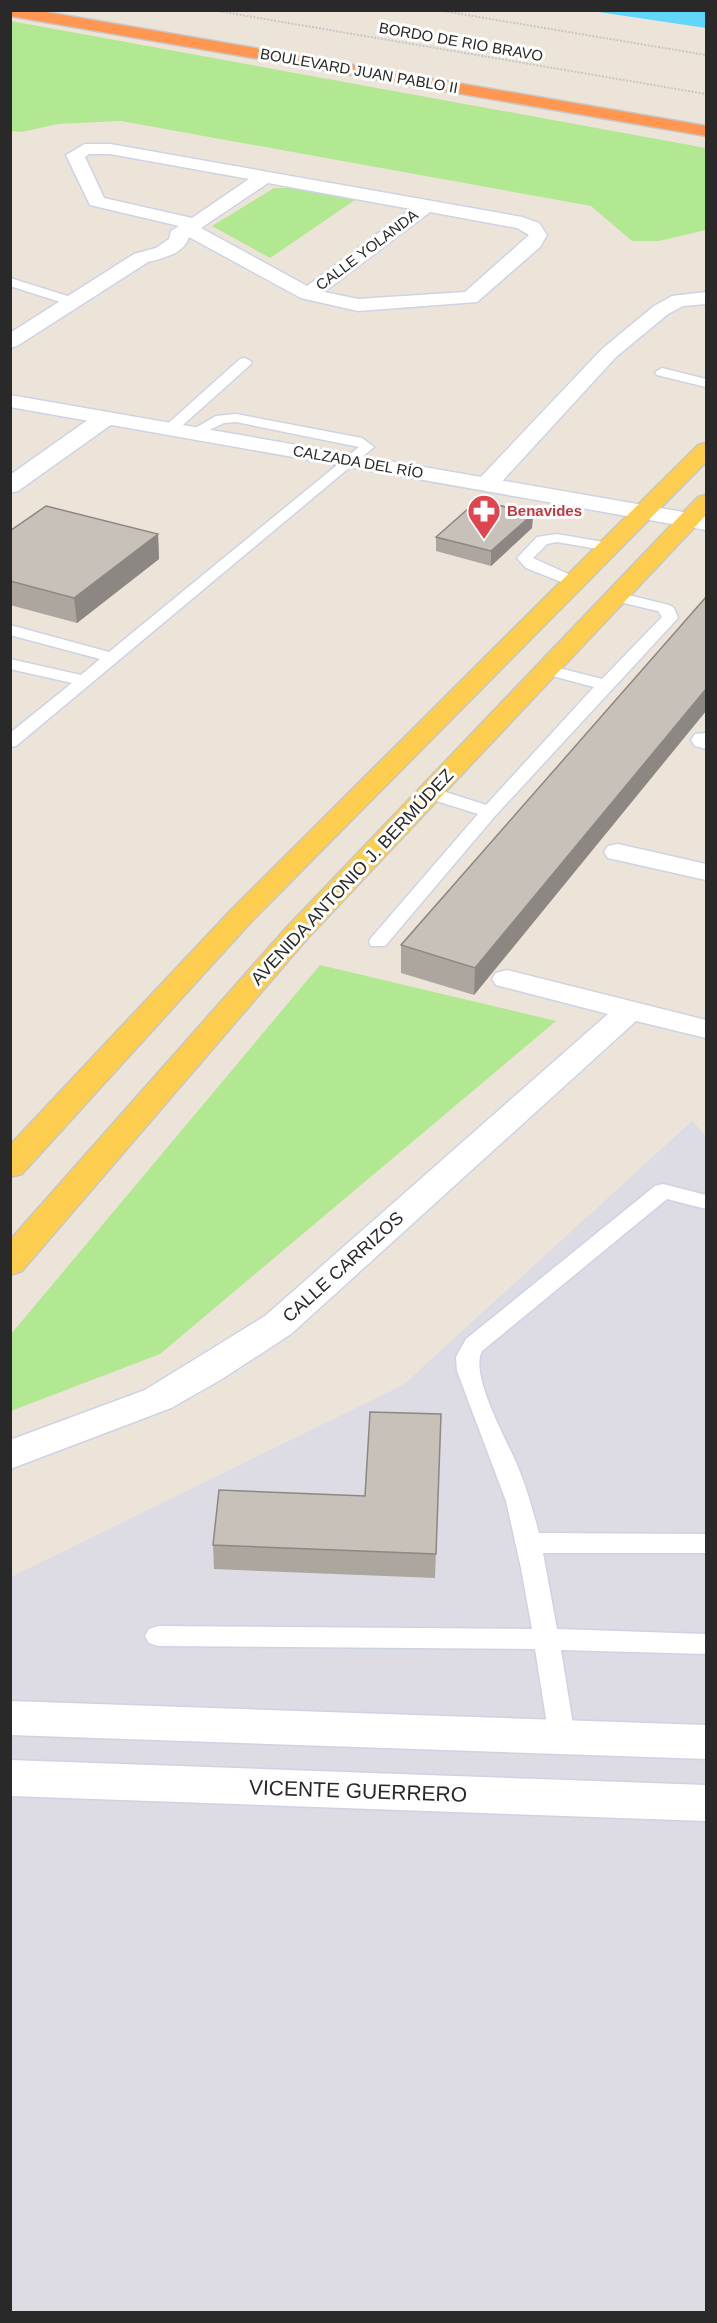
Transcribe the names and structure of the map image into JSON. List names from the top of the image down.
{
  "streets": {
    "highway": ["BOULEVARD JUAN PABLO II"],
    "main road": ["AVENIDA ANTONIO J. BERMÚDEZ"],
    "street": [
      "CALLE YOLANDA",
      "CALZADA DEL RÍO",
      "CALLE CARRIZOS",
      "VICENTE GUERRERO"
    ],
    "path": ["BORDO DE RIO BRAVO"]
  },
  "crossings": [
    ["CALZADA DEL RÍO", "AVENIDA ANTONIO J. BERMÚDEZ"]
  ],
  "places": {
    "pharmacy": ["Benavides"]
  }
}
